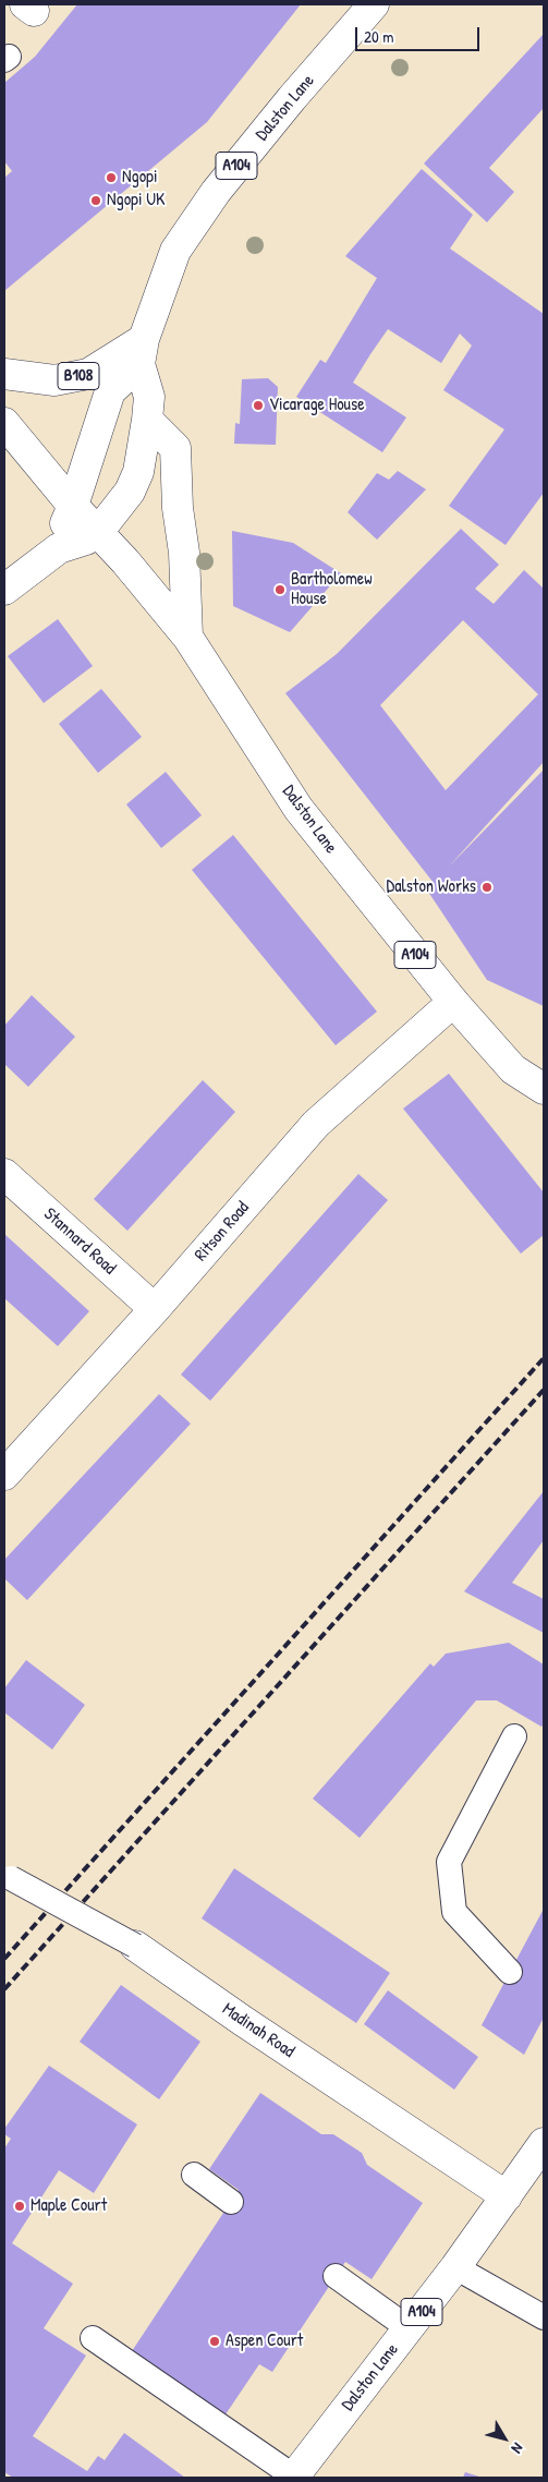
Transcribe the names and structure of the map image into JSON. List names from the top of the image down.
{
  "streets": {
    "main road": [
      "Dalston Lane",
      "A104",
      "B108",
      "Ritson Road",
      "Stannard Road",
      "Madinah Road"
    ]
  },
  "crossings": [
    ["Dalston Lane", "B108"],
    ["Dalston Lane", "Ritson Road"],
    ["Dalston Lane", "Madinah Road"],
    ["Ritson Road", "Stannard Road"]
  ],
  "places": [
    "Ngopi",
    "Ngopi UK",
    "Vicarage House",
    "Bartholomew House",
    "Dalston Works",
    "Maple Court",
    "Aspen Court"
  ],
  "scale_bar": "20 m",
  "north": "bottom right"
}
